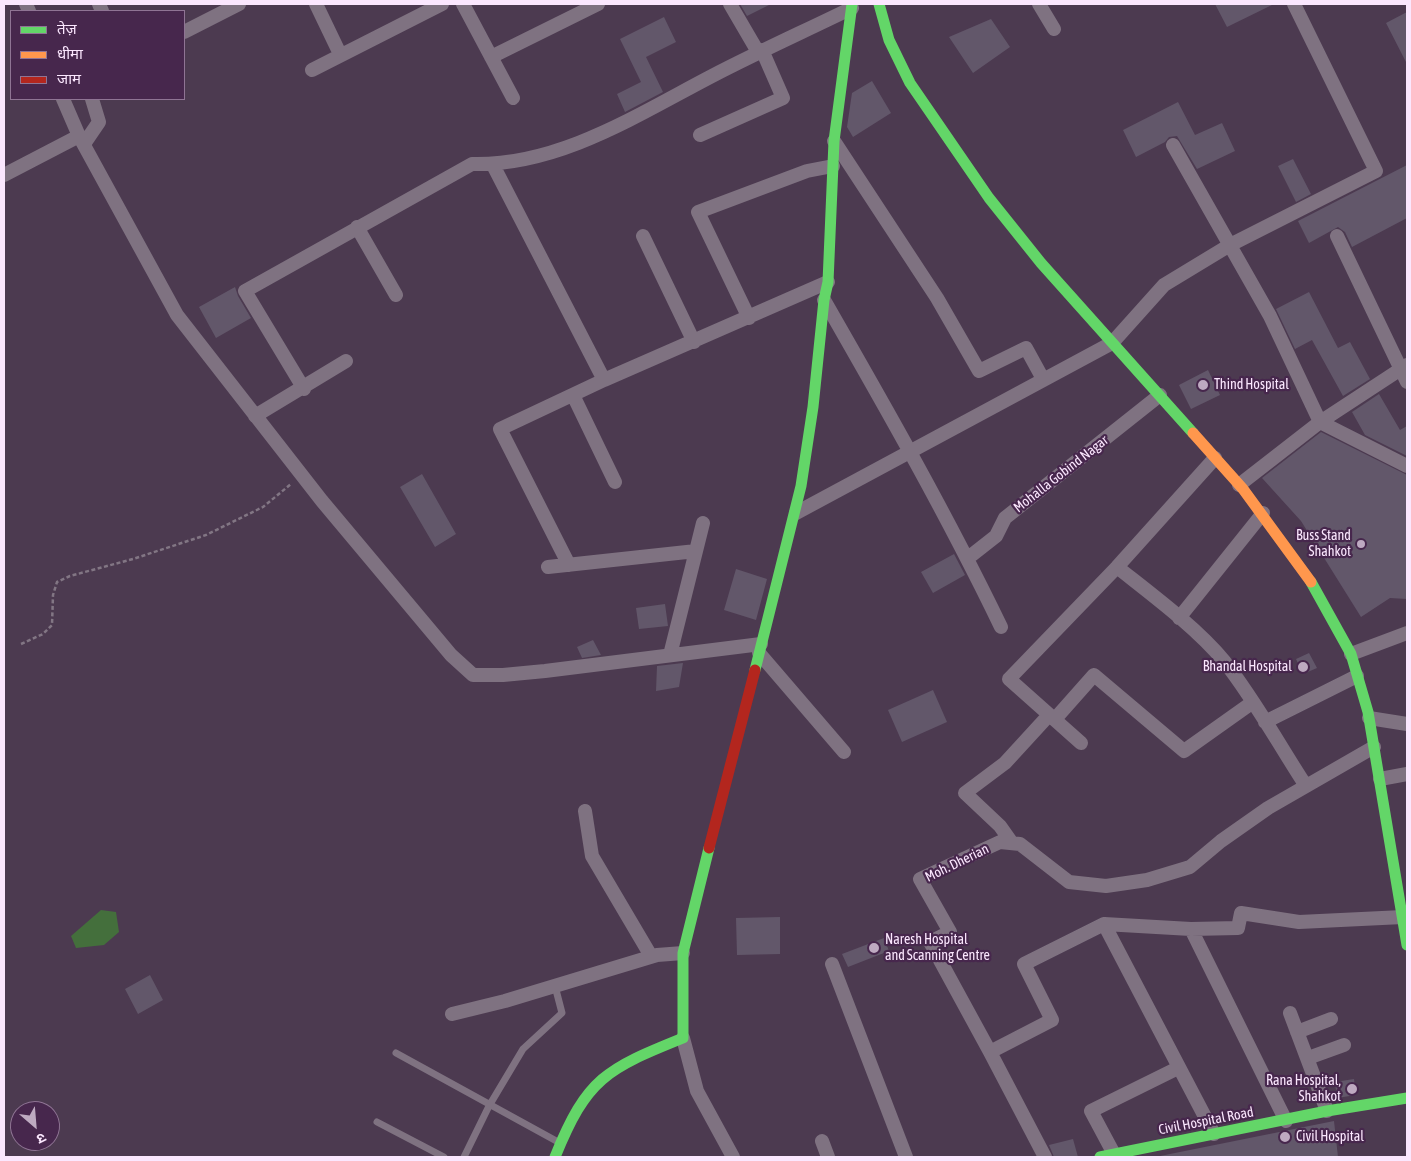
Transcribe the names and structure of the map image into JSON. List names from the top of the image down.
{
  "streets": {
    "street": ["Mohalla Gobind Nagar", "Moh. Dherian", "Civil Hospital Road"]
  },
  "places": [
    "Thind Hospital",
    "Buss Stand Shahkot",
    "Bhandal Hospital",
    "Naresh Hospital and Scanning Centre",
    "Rana Hospital, Shahkot",
    "Civil Hospital"
  ],
  "legend": ["तेज़", "धीमा", "जाम"],
  "north": "bottom right"
}
